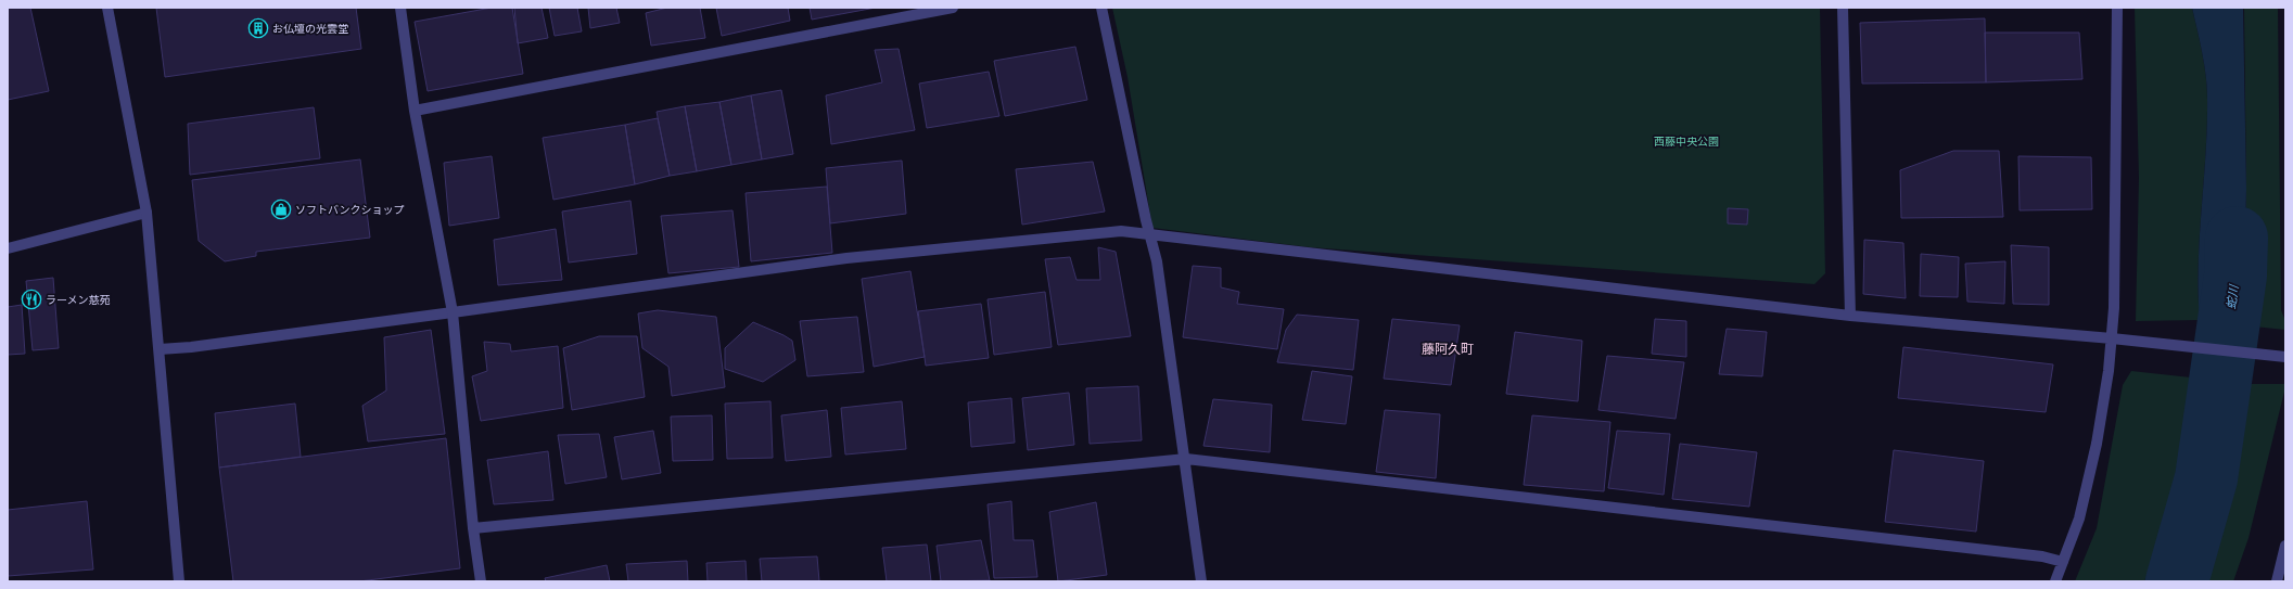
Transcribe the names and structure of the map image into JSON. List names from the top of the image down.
{
  "districts": ["藤阿久町"],
  "water": ["蛇川"],
  "parks": ["西藤中央公園"],
  "places": {
    "building": ["お仏壇の光雲堂"],
    "shop": ["ソフトバンクショップ"],
    "restaurant": ["ラーメン慈苑"]
  }
}
